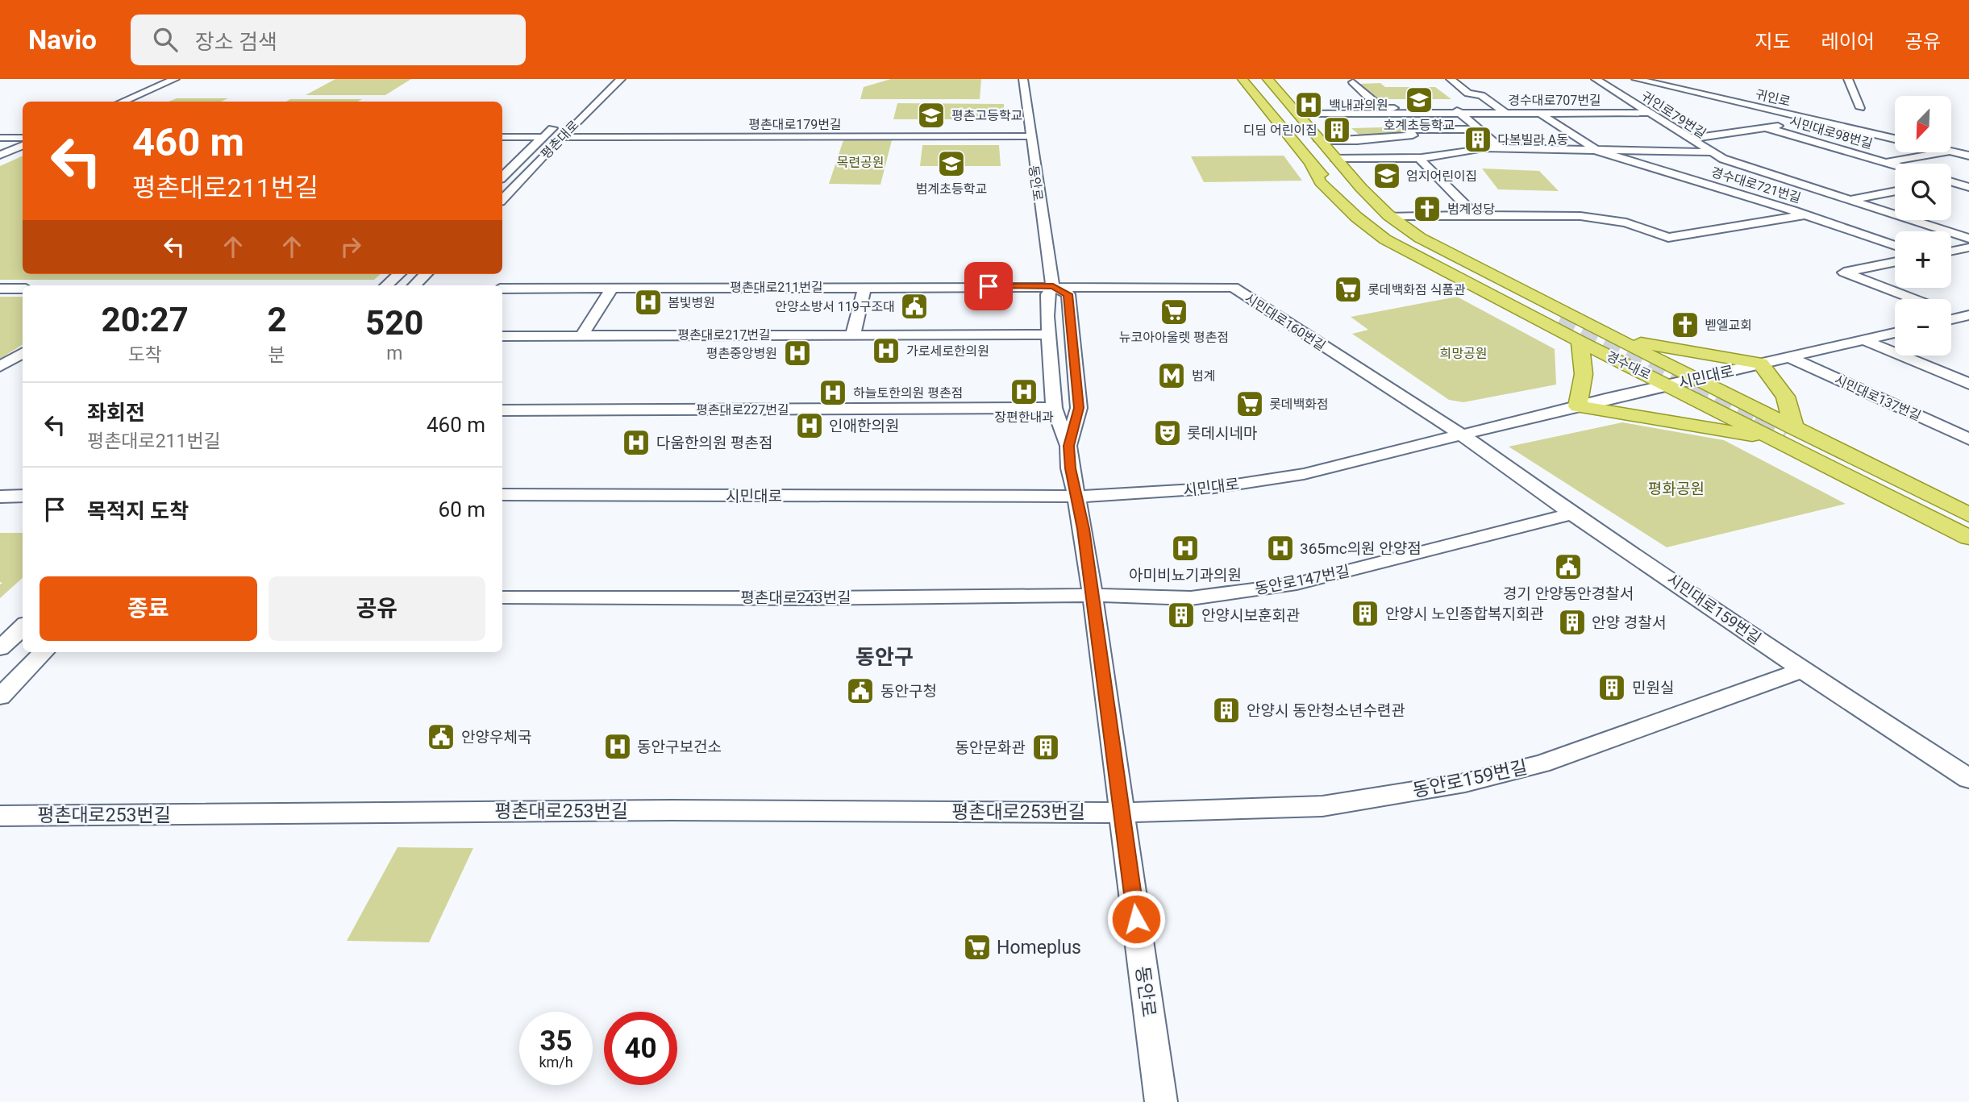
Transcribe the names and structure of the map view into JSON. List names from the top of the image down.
{
  "streets": {
    "main road": ["경수대로"],
    "street": [
      "귀인로",
      "경수대로707번길",
      "귀인로79번길",
      "평촌대로179번길",
      "시민대로98번길",
      "평촌대로",
      "동안로",
      "경수대로721번길",
      "평촌대로211번길",
      "시민대로160번길",
      "평촌대로217번길",
      "시민대로",
      "시민대로137번길",
      "평촌대로227번길",
      "동안로147번길",
      "평촌대로243번길",
      "시민대로159번길",
      "동안로159번길",
      "평촌대로253번길"
    ]
  },
  "crossings": [
    ["경수대로707번길", "귀인로79번길"],
    ["경수대로707번길", "경수대로"],
    ["귀인로79번길", "경수대로721번길"],
    ["평촌대로179번길", "평촌대로"],
    ["평촌대로179번길", "동안로"],
    ["동안로", "평촌대로211번길"],
    ["동안로", "시민대로160번길"],
    ["동안로", "평촌대로217번길"],
    ["동안로", "시민대로"],
    ["동안로", "평촌대로227번길"],
    ["동안로", "동안로147번길"],
    ["동안로", "평촌대로243번길"],
    ["동안로", "동안로159번길"],
    ["동안로", "평촌대로253번길"],
    ["경수대로721번길", "경수대로"],
    ["평촌대로211번길", "시민대로160번길"],
    ["시민대로160번길", "시민대로"],
    ["시민대로160번길", "시민대로159번길"],
    ["경수대로", "시민대로"],
    ["시민대로", "시민대로137번길"],
    ["시민대로", "시민대로159번길"],
    ["동안로147번길", "평촌대로243번길"],
    ["동안로147번길", "시민대로159번길"],
    ["시민대로159번길", "동안로159번길"],
    ["동안로159번길", "평촌대로253번길"]
  ],
  "districts": ["동안구"],
  "parks": ["목련공원", "희망공원", "평화공원"],
  "places": {
    "school or university": [
      "호계초등학교",
      "평촌고등학교",
      "범계초등학교",
      "엄지어린이집"
    ],
    "hospital": [
      "백내과의원",
      "봄빛병원",
      "가로세로한의원",
      "평촌중앙병원",
      "장편한내과",
      "하늘토한의원 평촌점",
      "인애한의원",
      "다움한의원 평촌점",
      "아미비뇨기과의원",
      "365mc의원 안양점",
      "동안구보건소"
    ],
    "building": [
      "디딤 어린이집",
      "다복빌라 A동",
      "안양시 노인종합복지회관",
      "안양시보훈회관",
      "안양 경찰서",
      "민원실",
      "안양시 동안청소년수련관",
      "동안문화관"
    ],
    "church": ["범계성당", "벧엘교회"],
    "supermarket": [
      "롯데백화점 식품관",
      "뉴코아아울렛 평촌점",
      "롯데백화점",
      "Homeplus"
    ],
    "public building": [
      "안양소방서 119구조대",
      "경기 안양동안경찰서",
      "동안구청",
      "안양우체국"
    ],
    "metro station": ["범계"],
    "theatre": ["롯데시네마"]
  },
  "north": "bottom left",
  "page": {
    "header": "Navio",
    "search": "장소 검색",
    "nav": ["지도", "레이어", "공유"],
    "map_buttons": ["+", "−"],
    "turn": ["460 m", "평촌대로211번길"],
    "eta": [
      "20:27",
      "도착",
      "2",
      "분",
      "520",
      "m"
    ],
    "list": [
      {
        "name": "좌회전",
        "note": "평촌대로211번길",
        "value": "460 m"
      },
      {
        "name": "목적지 도착",
        "value": "60 m"
      }
    ],
    "buttons": ["종료", "공유"],
    "speed": "35 km/h",
    "limit": "40"
  }
}
